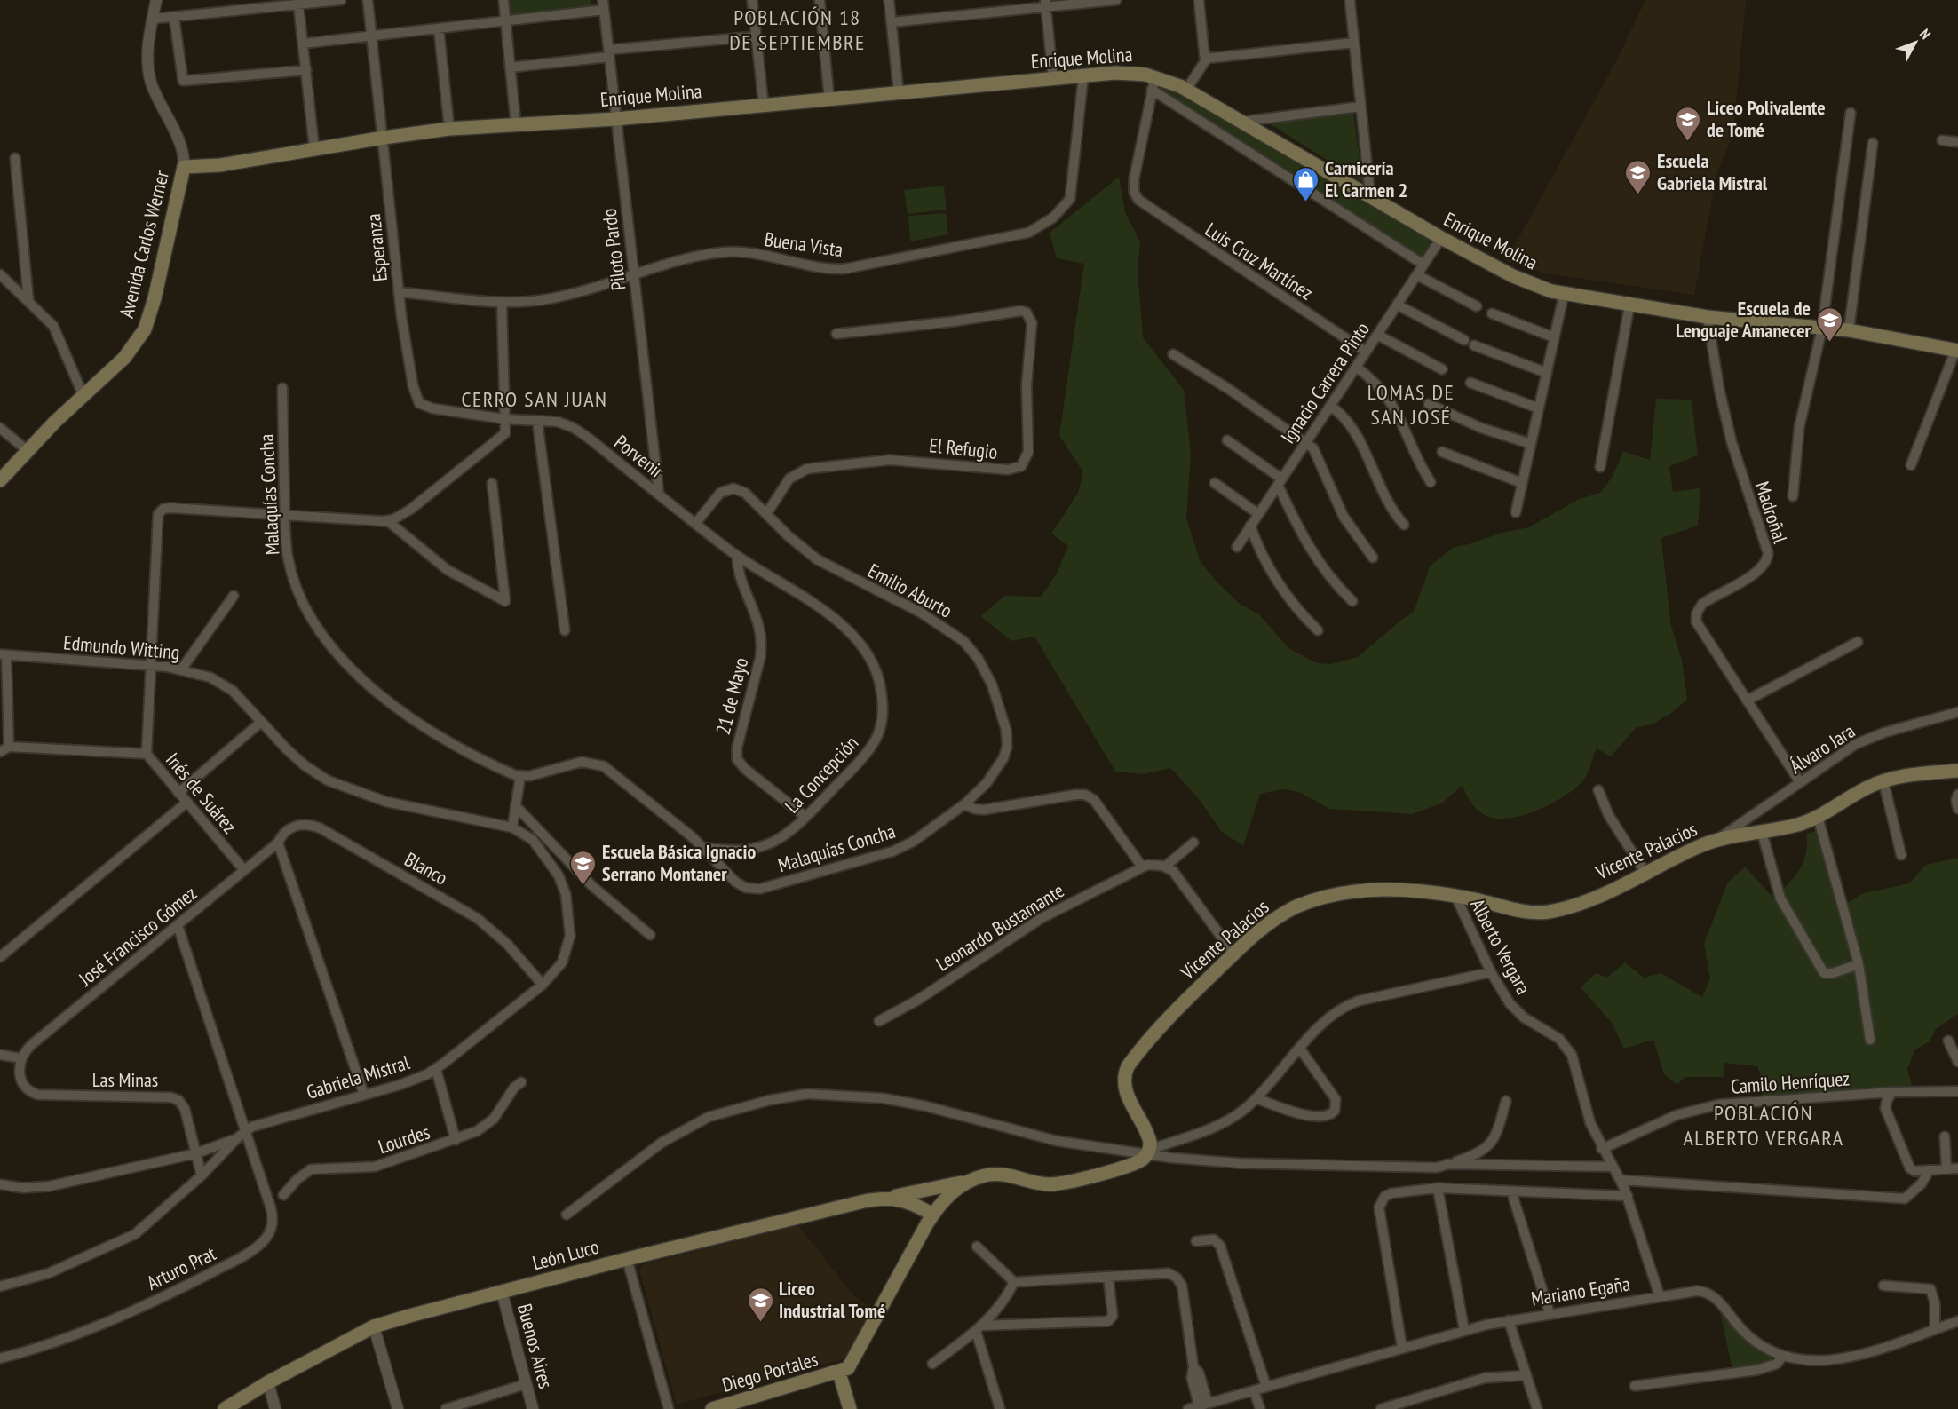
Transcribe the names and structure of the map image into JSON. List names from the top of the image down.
{
  "streets": {
    "main road": [
      "Enrique Molina",
      "Avenida Carlos Werner",
      "Vicente Palacios",
      "León Luco",
      "Diego Portales"
    ],
    "street": [
      "Buena Vista",
      "Esperanza",
      "Piloto Pardo",
      "Luis Cruz Martínez",
      "Ignacio Carrera Pinto",
      "El Refugio",
      "Porvenir",
      "Malaquías Concha",
      "Madroñal",
      "Emilio Aburto",
      "Edmundo Witting",
      "21 de Mayo",
      "Álvaro Jara",
      "La Concepción",
      "Inés de Suárez",
      "Blanco",
      "Leonardo Bustamante",
      "José Francisco Gómez",
      "Alberto Vergara",
      "Gabriela Mistral",
      "Las Minas",
      "Camilo Henríquez",
      "Lourdes",
      "Arturo Prat",
      "Mariano Egaña",
      "Buenos Aires"
    ]
  },
  "crossings": [
    ["Enrique Molina", "Avenida Carlos Werner"],
    ["Enrique Molina", "Buena Vista"],
    ["Enrique Molina", "Esperanza"],
    ["Enrique Molina", "Piloto Pardo"],
    ["Enrique Molina", "Luis Cruz Martínez"],
    ["Enrique Molina", "Ignacio Carrera Pinto"],
    ["Enrique Molina", "Madroñal"],
    ["Buena Vista", "Esperanza"],
    ["Buena Vista", "Piloto Pardo"],
    ["Esperanza", "Porvenir"],
    ["Piloto Pardo", "Porvenir"],
    ["Luis Cruz Martínez", "Ignacio Carrera Pinto"],
    ["El Refugio", "Emilio Aburto"],
    ["Porvenir", "Emilio Aburto"],
    ["Porvenir", "21 de Mayo"],
    ["Porvenir", "La Concepción"],
    ["Malaquías Concha", "Emilio Aburto"],
    ["Malaquías Concha", "La Concepción"],
    ["Malaquías Concha", "Inés de Suárez"],
    ["Madroñal", "Álvaro Jara"],
    ["Edmundo Witting", "Inés de Suárez"],
    ["Edmundo Witting", "Gabriela Mistral"],
    ["21 de Mayo", "La Concepción"],
    ["Álvaro Jara", "Vicente Palacios"],
    ["Inés de Suárez", "José Francisco Gómez"],
    ["Vicente Palacios", "Alberto Vergara"],
    ["Blanco", "José Francisco Gómez"],
    ["Blanco", "Gabriela Mistral"],
    ["José Francisco Gómez", "Las Minas"],
    ["José Francisco Gómez", "Arturo Prat"],
    ["Alberto Vergara", "Camilo Henríquez"],
    ["Alberto Vergara", "Mariano Egaña"],
    ["Gabriela Mistral", "Las Minas"],
    ["Gabriela Mistral", "Arturo Prat"],
    ["León Luco", "Buenos Aires"]
  ],
  "districts": [
    "POBLACIÓN 18 DE SEPTIEMBRE",
    "LOMAS DE SAN JOSÉ",
    "CERRO SAN JUAN",
    "POBLACIÓN ALBERTO VERGARA"
  ],
  "places": {
    "school or university": [
      "Liceo Polivalente de Tomé",
      "Escuela Gabriela Mistral",
      "Escuela de Lenguaje Amanecer",
      "Escuela Básica Ignacio Serrano Montaner",
      "Liceo Industrial Tomé"
    ],
    "shop": ["Carnicería El Carmen 2"]
  },
  "north": "top right"
}
